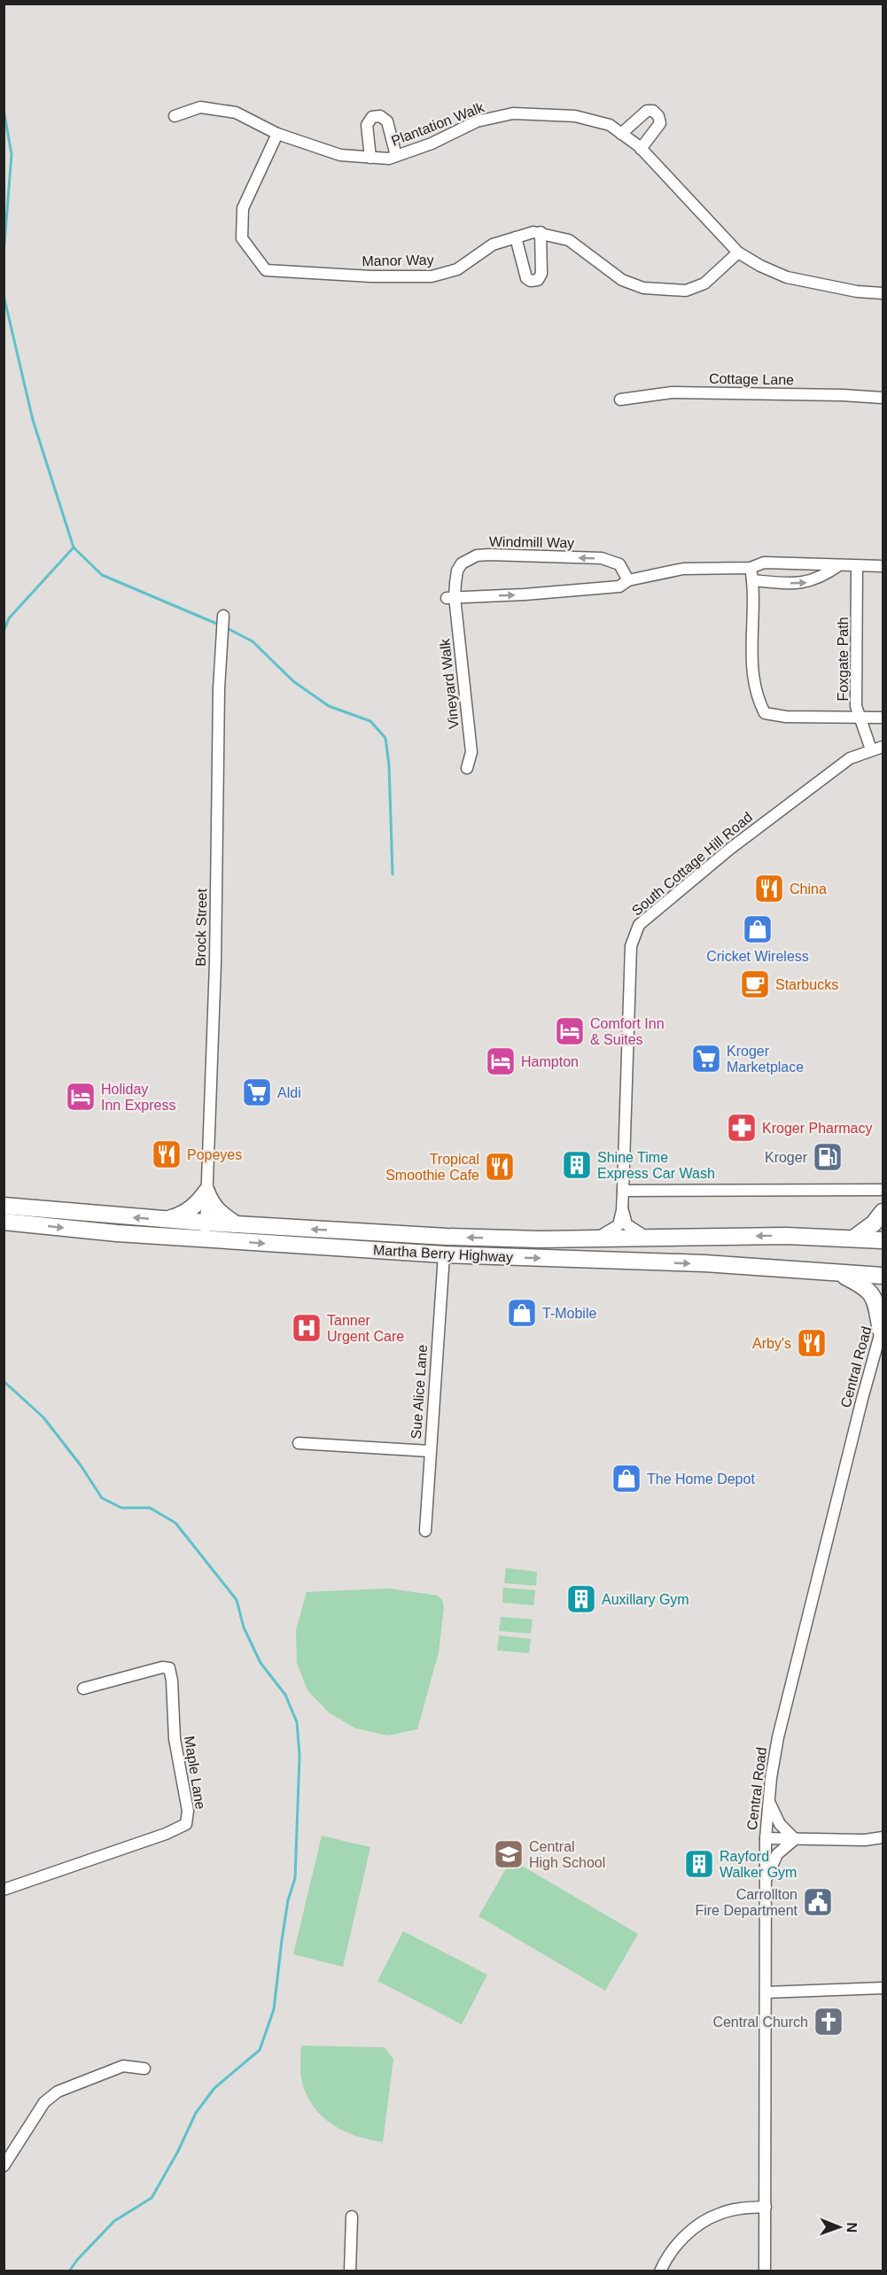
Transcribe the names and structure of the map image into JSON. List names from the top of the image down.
{
  "streets": {
    "highway": ["Martha Berry Highway"],
    "street": [
      "Plantation Walk",
      "Manor Way",
      "Cottage Lane",
      "Windmill Way",
      "Foxgate Path",
      "Vineyard Walk",
      "South Cottage Hill Road",
      "Brock Street",
      "Central Road",
      "Sue Alice Lane",
      "Maple Lane"
    ]
  },
  "crossings": [
    ["Plantation Walk", "Manor Way"],
    ["Windmill Way", "Vineyard Walk"],
    ["Foxgate Path", "South Cottage Hill Road"],
    ["Brock Street", "Martha Berry Highway"],
    ["Martha Berry Highway", "Sue Alice Lane"]
  ],
  "places": {
    "restaurant": [
      "China",
      "Popeyes",
      "Tropical Smoothie Cafe",
      "Arby's"
    ],
    "shop": ["Cricket Wireless", "T-Mobile", "The Home Depot"],
    "cafe": ["Starbucks"],
    "hotel": ["Comfort Inn & Suites", "Hampton", "Holiday Inn Express"],
    "supermarket": ["Kroger Marketplace", "Aldi"],
    "pharmacy": ["Kroger Pharmacy"],
    "fuel station": ["Kroger"],
    "building": ["Shine Time Express Car Wash", "Auxillary Gym", "Rayford Walker Gym"],
    "hospital": ["Tanner Urgent Care"],
    "school or university": ["Central High School"],
    "public building": ["Carrollton Fire Department"],
    "church": ["Central Church"]
  },
  "north": "right"
}
